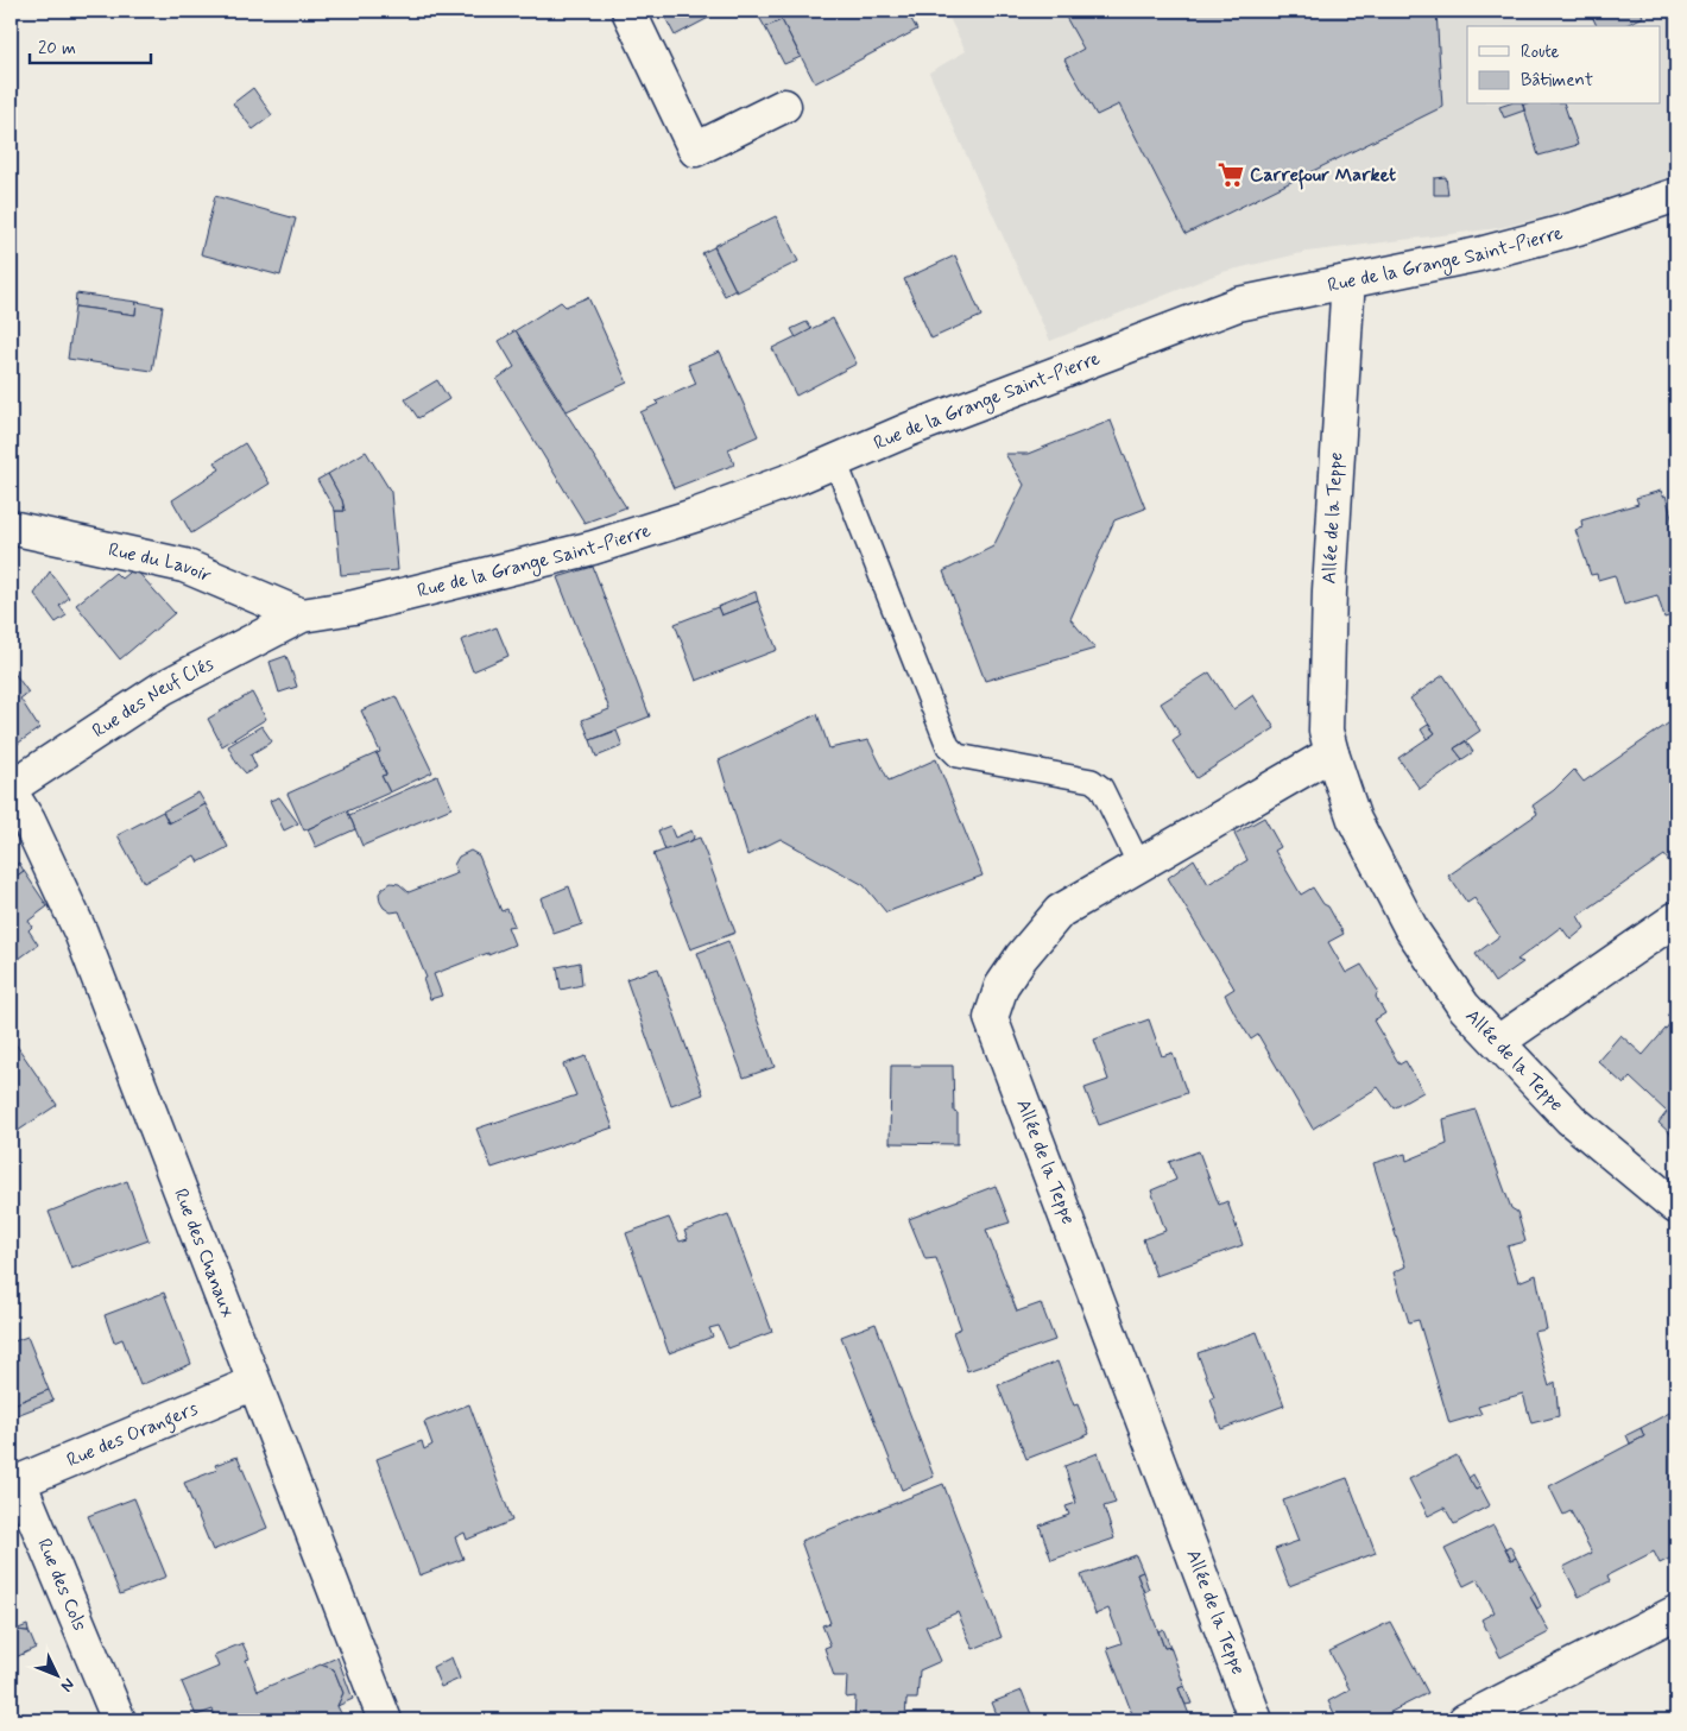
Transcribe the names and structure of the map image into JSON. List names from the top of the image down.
{
  "streets": {
    "street": [
      "Rue de la Grange Saint-Pierre",
      "Allée de la Teppe",
      "Rue du Lavoir",
      "Rue des Neuf Clés",
      "Rue des Chanaux",
      "Rue des Orangers",
      "Rue des Cols"
    ]
  },
  "crossings": [
    ["Rue de la Grange Saint-Pierre", "Allée de la Teppe"],
    ["Rue de la Grange Saint-Pierre", "Rue du Lavoir"],
    ["Rue de la Grange Saint-Pierre", "Rue des Neuf Clés"],
    ["Rue du Lavoir", "Rue des Neuf Clés"],
    ["Rue des Neuf Clés", "Rue des Chanaux"],
    ["Rue des Chanaux", "Rue des Orangers"],
    ["Rue des Orangers", "Rue des Cols"]
  ],
  "places": {
    "supermarket": ["Carrefour Market"]
  },
  "legend": ["Route", "Bâtiment"],
  "scale_bar": "20 m",
  "north": "bottom right"
}
